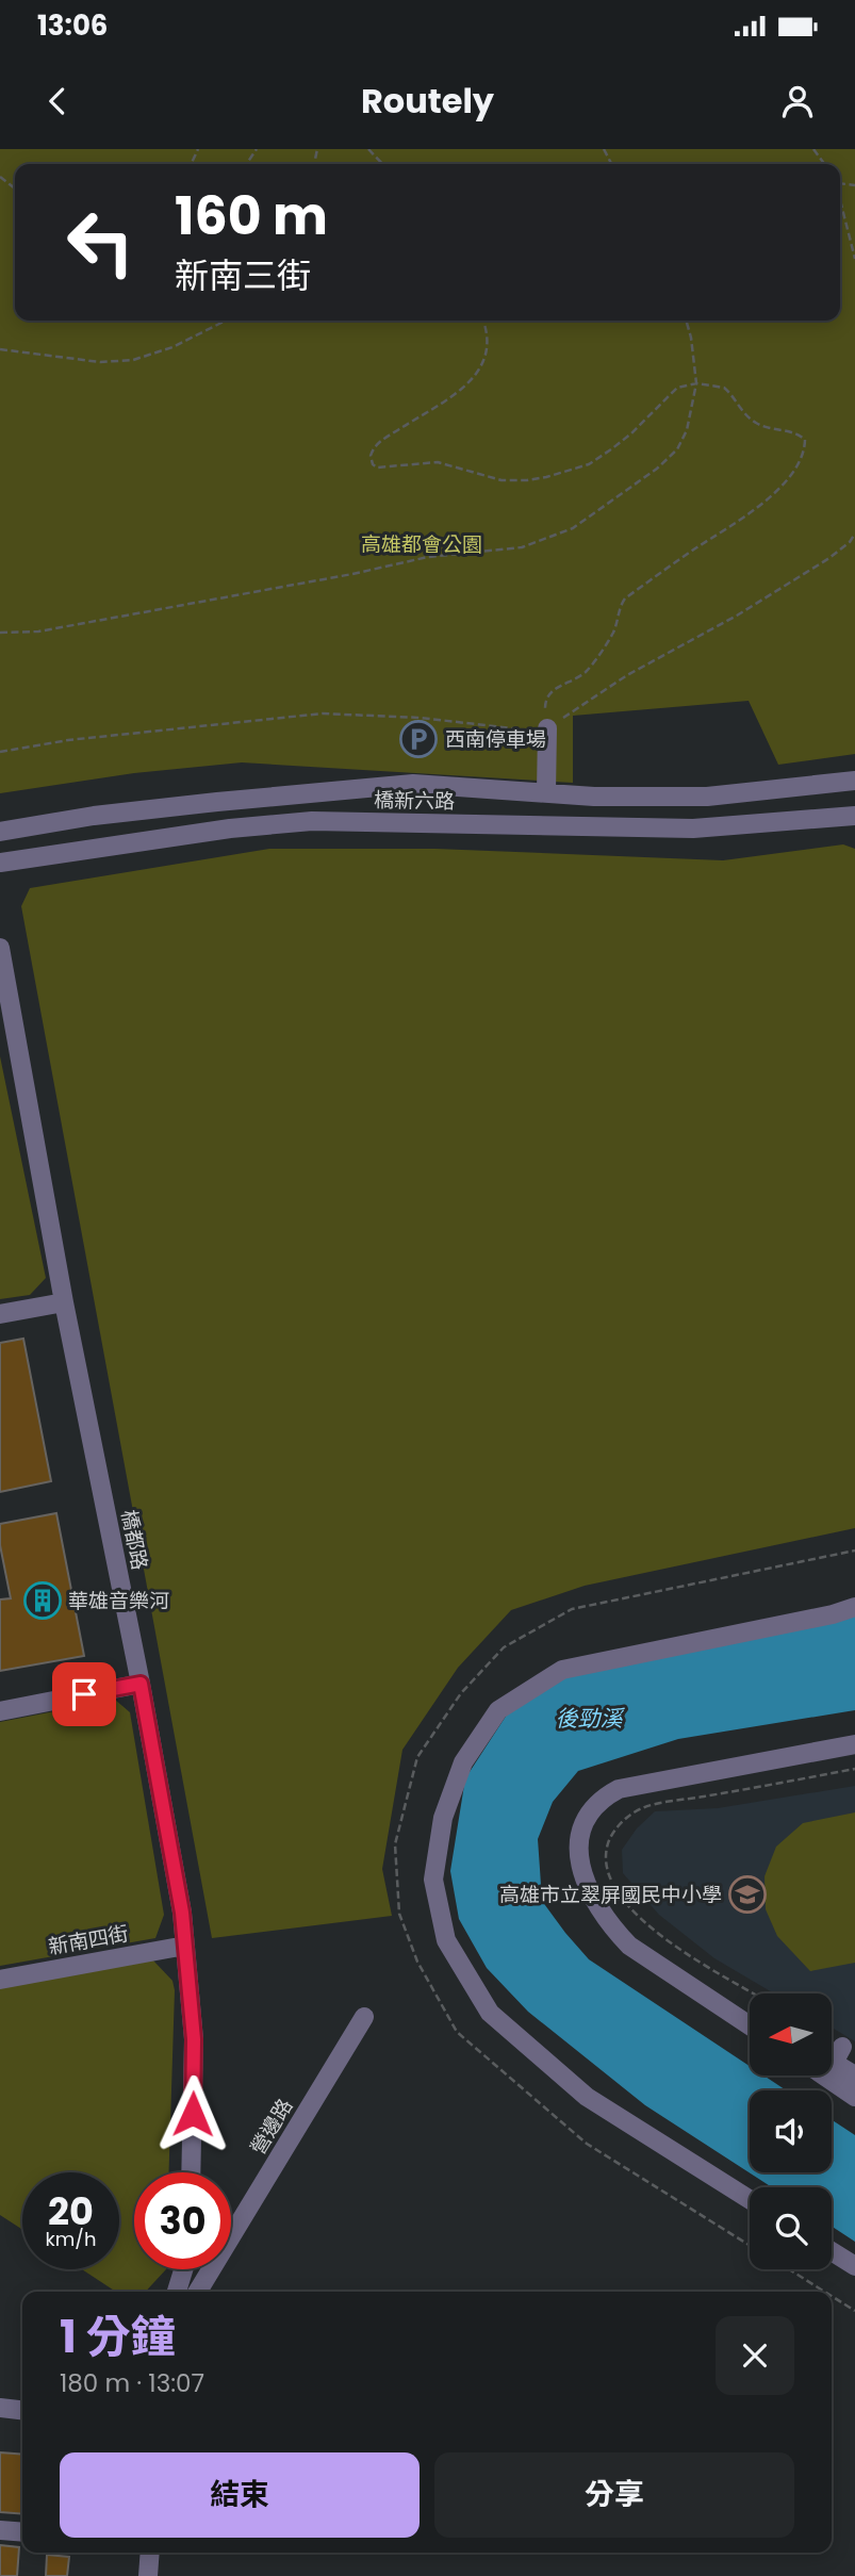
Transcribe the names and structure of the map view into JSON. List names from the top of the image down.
{
  "streets": {
    "street": [
      "橋新六路",
      "橋都路",
      "新南四街",
      "營邊路"
    ]
  },
  "crossings": [
    ["橋都路", "新南四街"]
  ],
  "water": ["後勁溪"],
  "parks": ["高雄都會公園"],
  "places": {
    "parking": ["西南停車場"],
    "building": ["華雄音樂河"],
    "school or university": ["高雄市立翠屏國民中小學"]
  },
  "north": "left",
  "page": {
    "status": "13:06",
    "header": "Routely",
    "turn": ["160 m", "新南三街"],
    "speed": "20 km/h",
    "limit": "30",
    "heading": ["1 分鐘", "180 m · 13:07"],
    "buttons": ["結束", "分享"]
  }
}
